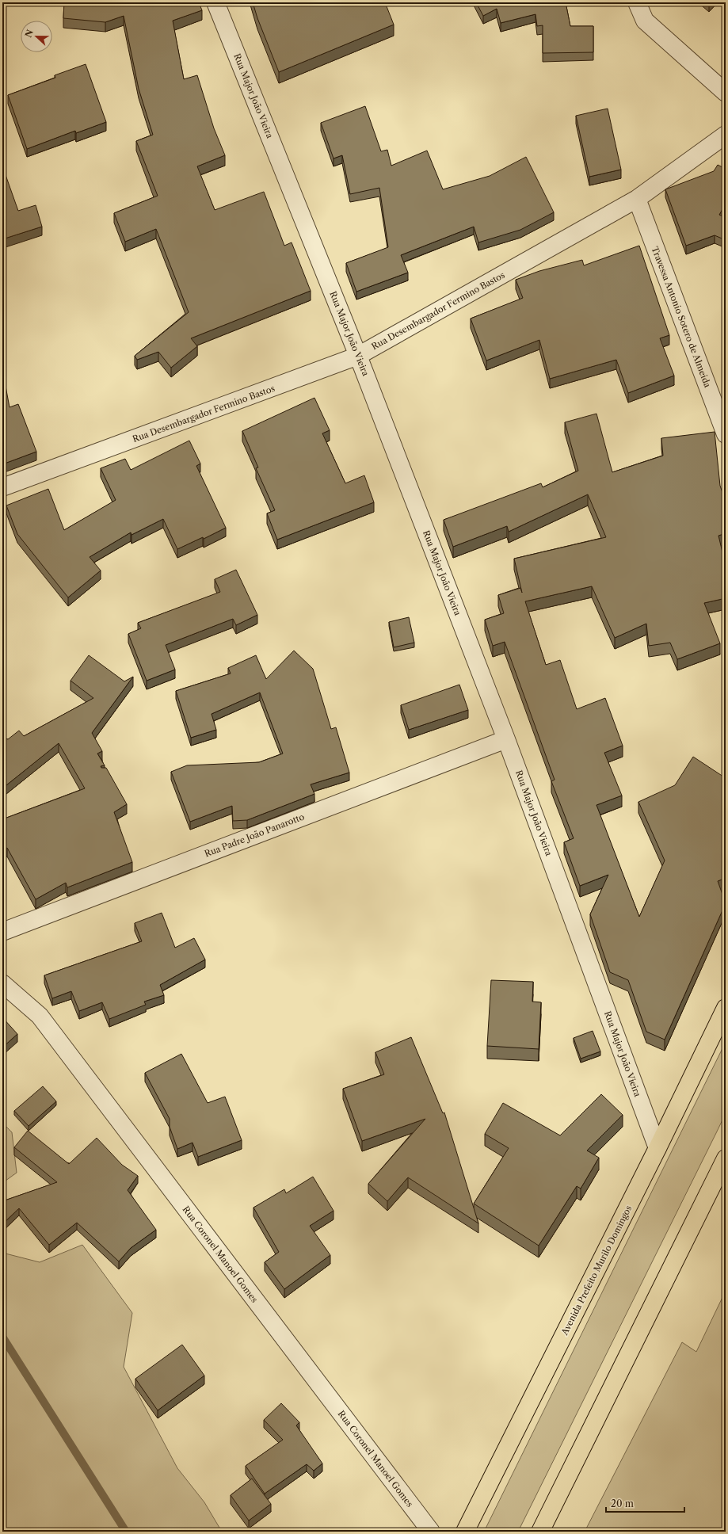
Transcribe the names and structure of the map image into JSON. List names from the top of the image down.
{
  "streets": {
    "main road": ["Avenida Prefeito Murilo Domingos"],
    "street": [
      "Rua Major João Vieira",
      "Rua Desembargador Fermino Bastos",
      "Travessa Antonio Sotero de Almeida",
      "Rua Padre João Panarotto",
      "Rua Coronel Manoel Gomes"
    ]
  },
  "crossings": [
    ["Rua Major João Vieira", "Rua Desembargador Fermino Bastos"],
    ["Rua Major João Vieira", "Rua Padre João Panarotto"],
    ["Rua Major João Vieira", "Avenida Prefeito Murilo Domingos"],
    ["Rua Desembargador Fermino Bastos", "Travessa Antonio Sotero de Almeida"]
  ],
  "scale_bar": "20 m",
  "north": "left"
}
